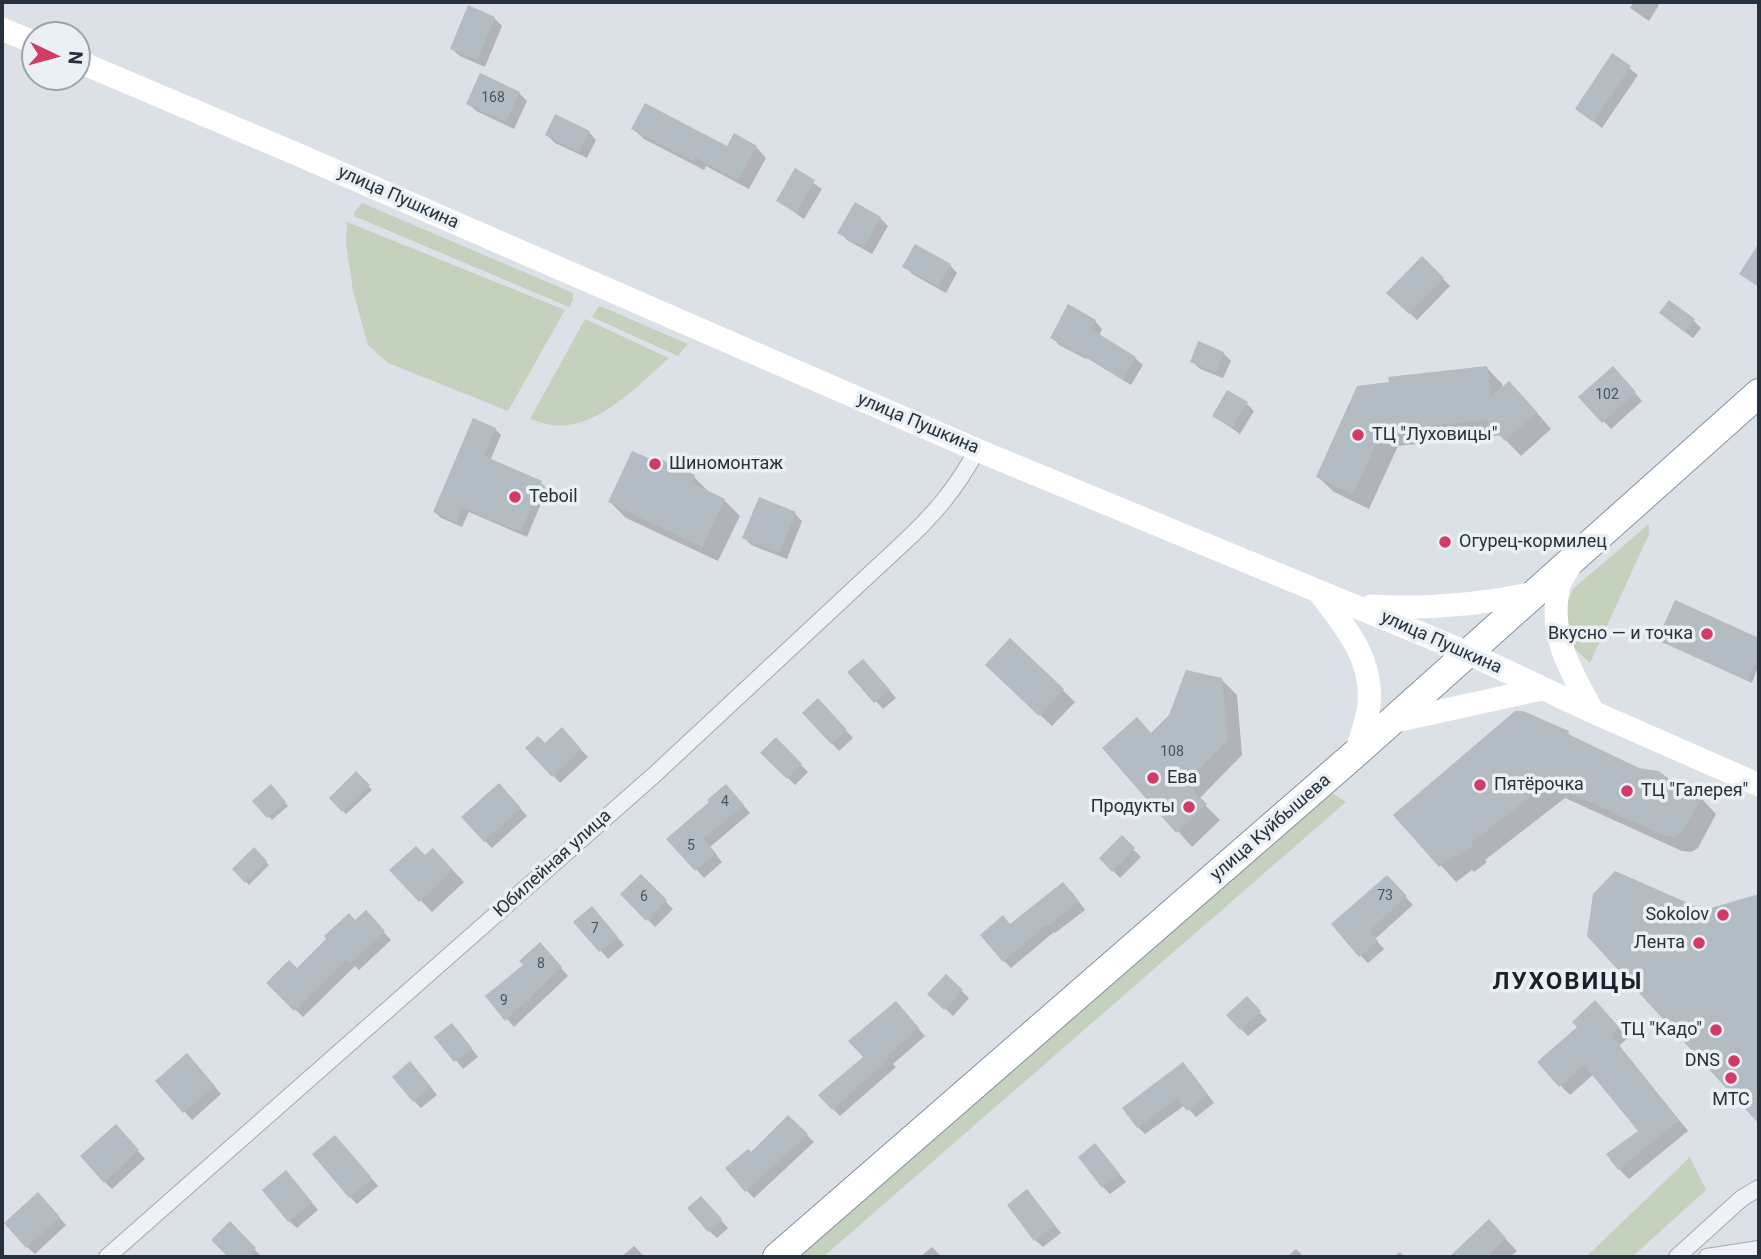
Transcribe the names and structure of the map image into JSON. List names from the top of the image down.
{
  "streets": {
    "highway": ["улица Куйбышева"],
    "main road": ["улица Пушкина"],
    "street": ["Юбилейная улица"]
  },
  "crossings": [
    ["улица Пушкина", "улица Куйбышева"],
    ["улица Пушкина", "Юбилейная улица"]
  ],
  "districts": ["ЛУХОВИЦЫ"],
  "places": [
    "ТЦ \"Луховицы\"",
    "Шиномонтаж",
    "Teboil",
    "Огурец-кормилец",
    "Вкусно — и точка",
    "Ева",
    "Пятёрочка",
    "ТЦ \"Галерея\"",
    "Продукты",
    "Sokolov",
    "Лента",
    "ТЦ \"Кадо\"",
    "DNS",
    "МТС"
  ],
  "house_numbers": [
    "168",
    "102",
    "108",
    "4",
    "5",
    "73",
    "6",
    "7",
    "8",
    "9"
  ],
  "north": "right"
}
